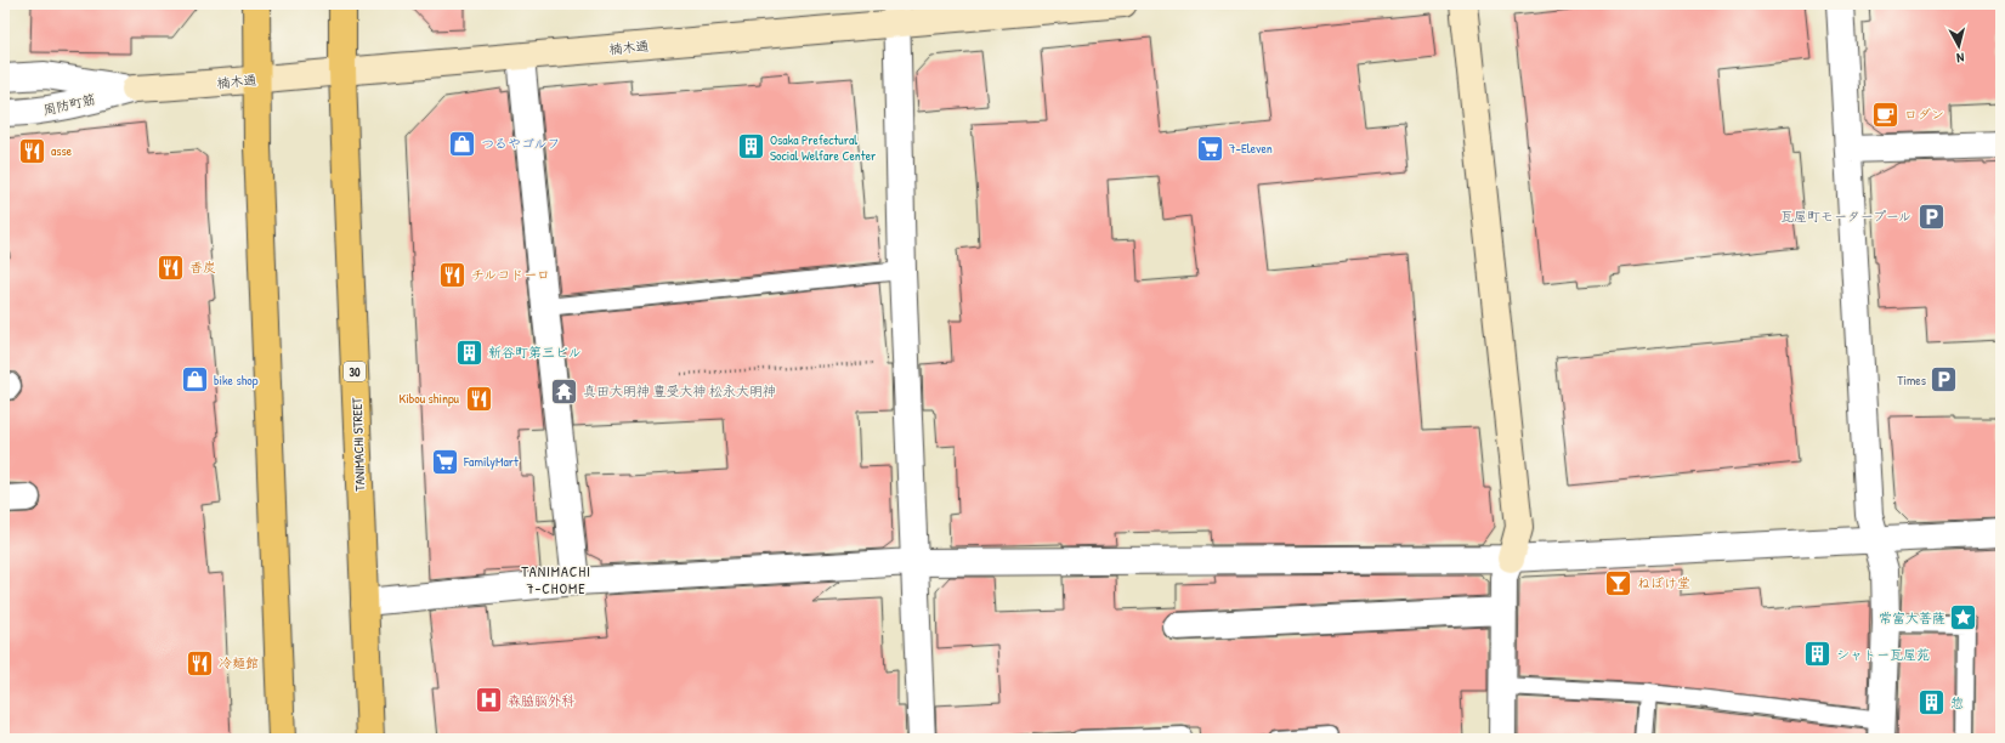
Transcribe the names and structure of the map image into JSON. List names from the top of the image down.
{
  "streets": {
    "main road": ["30", "TANIMACHI STREET"],
    "street": ["楠木通", "周防町筋"]
  },
  "crossings": [
    ["楠木通", "周防町筋"],
    ["楠木通", "TANIMACHI STREET"]
  ],
  "districts": ["TANIMACHI 7-CHOME"],
  "places": {
    "cafe": ["ロダン"],
    "shop": ["つるやゴルフ", "bike shop"],
    "building": [
      "Osaka Prefectural Social Welfare Center",
      "新谷町第三ビル",
      "シャトー瓦屋苑",
      "惣"
    ],
    "supermarket": ["7-Eleven", "FamilyMart"],
    "restaurant": [
      "asse",
      "香炭",
      "チルコドーロ",
      "Kibou shinpu",
      "冷麺館"
    ],
    "parking": ["瓦屋町モータープール", "Times"],
    "temple": ["真田大明神 豊受大神 松永大明神"],
    "bar": ["ねぼけ堂"],
    "place": ["常富大菩薩"],
    "hospital": ["森脇脳外科"]
  },
  "north": "bottom"
}
